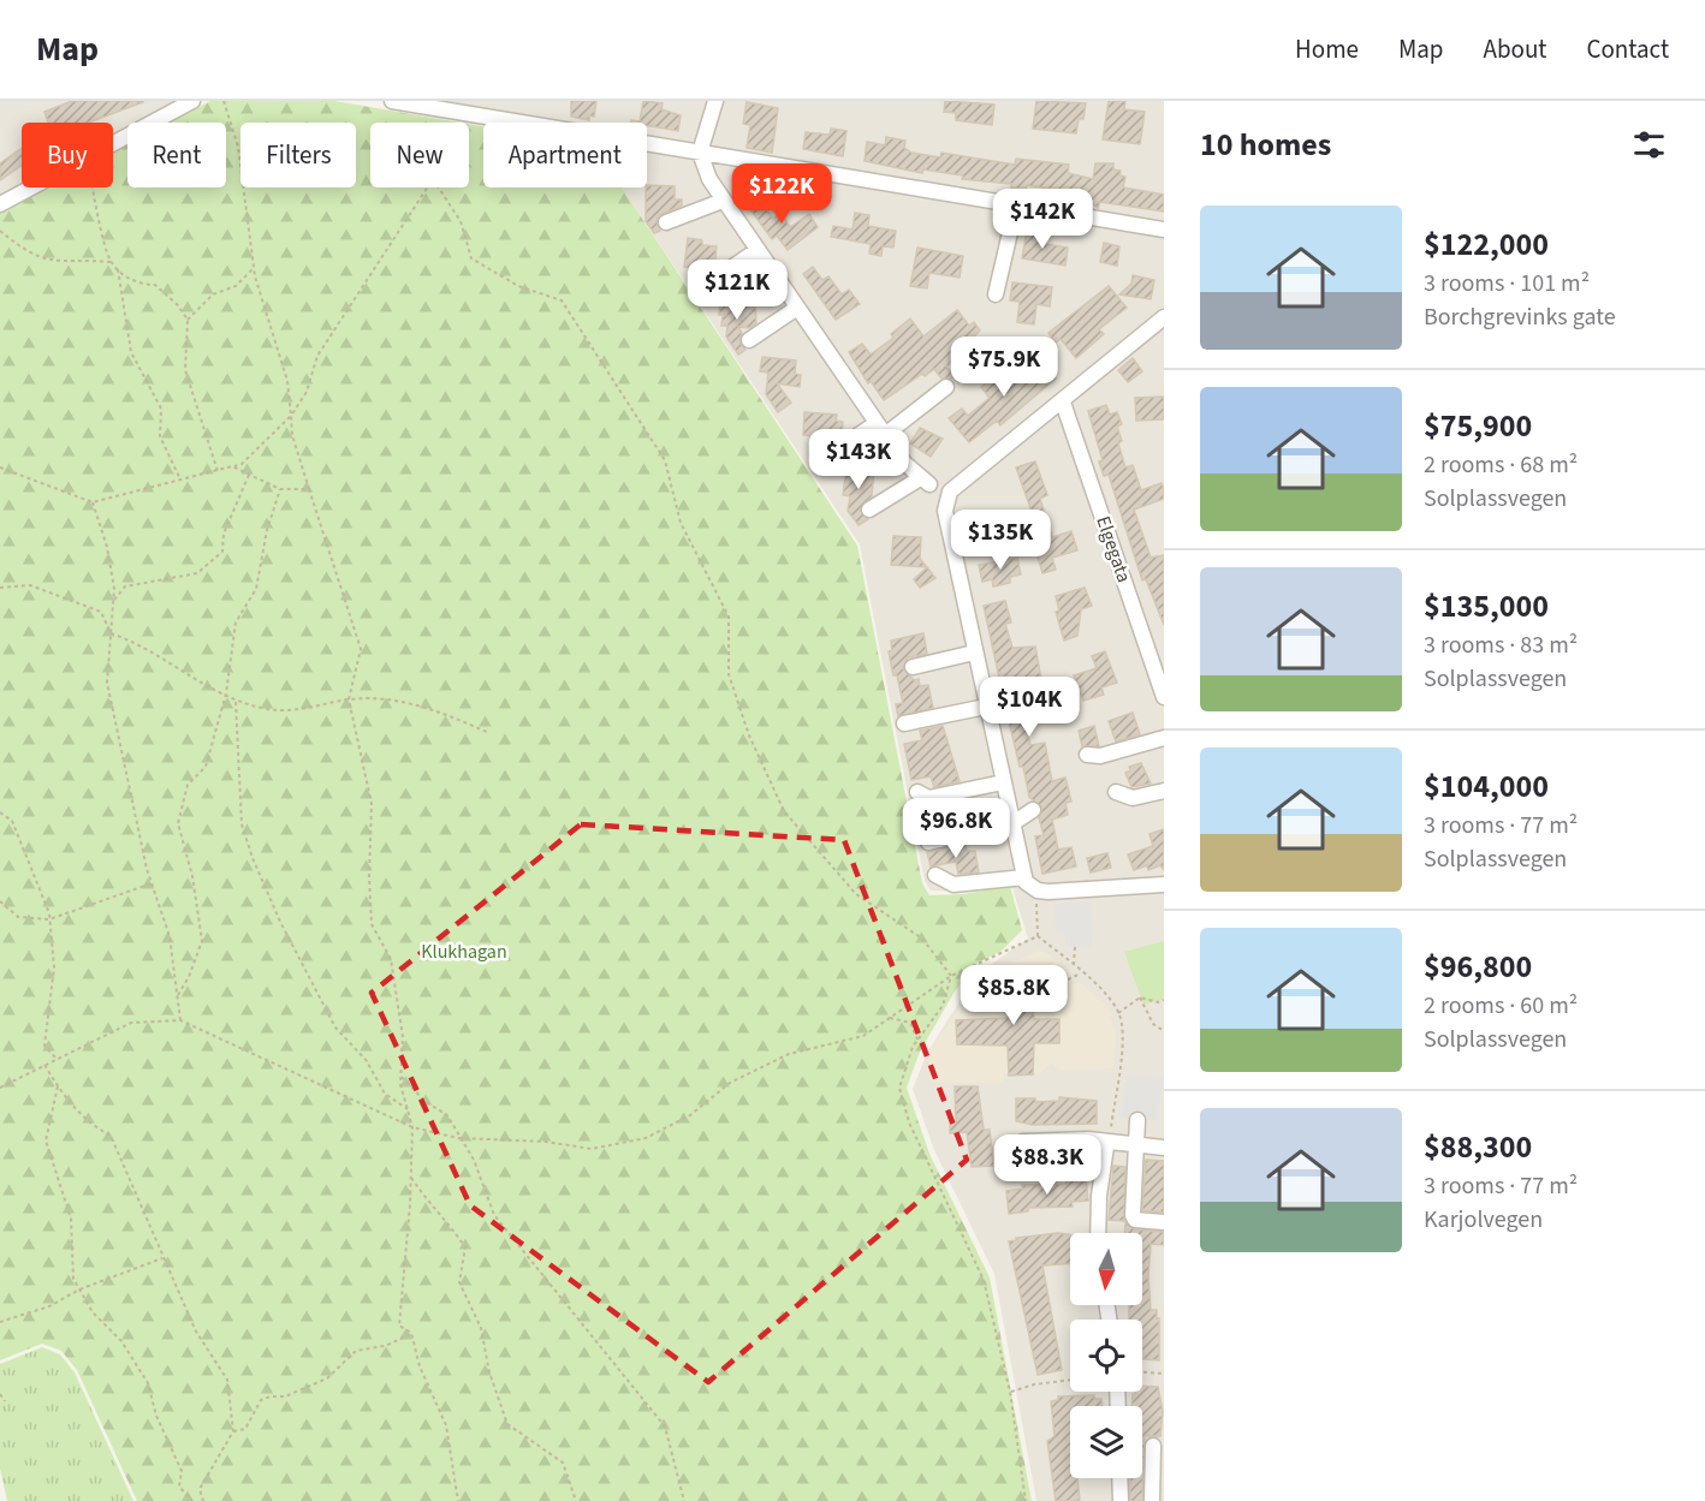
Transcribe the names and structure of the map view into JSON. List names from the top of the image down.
{
  "streets": {
    "street": ["Elgegata"]
  },
  "parks": ["Klukhagan"],
  "north": "bottom",
  "page": {
    "header": "Map",
    "nav": [
      "Home",
      "Map",
      "About",
      "Contact"
    ],
    "heading": "10 homes",
    "chip": [
      "Buy",
      "Rent",
      "Filters",
      "New",
      "Apartment"
    ],
    "price": [
      "$122K",
      "$142K",
      "$121K",
      "$75.9K",
      "$143K",
      "$135K",
      "$104K",
      "$96.8K",
      "$85.8K",
      "$88.3K"
    ],
    "list": [
      {
        "name": "$122,000",
        "note": "3 rooms · 101 m² · Borchgrevinks gate"
      },
      {
        "name": "$75,900",
        "note": "2 rooms · 68 m² · Solplassvegen"
      },
      {
        "name": "$135,000",
        "note": "3 rooms · 83 m² · Solplassvegen"
      },
      {
        "name": "$104,000",
        "note": "3 rooms · 77 m² · Solplassvegen"
      },
      {
        "name": "$96,800",
        "note": "2 rooms · 60 m² · Solplassvegen"
      },
      {
        "name": "$88,300",
        "note": "3 rooms · 77 m² · Karjolvegen"
      }
    ]
  }
}
